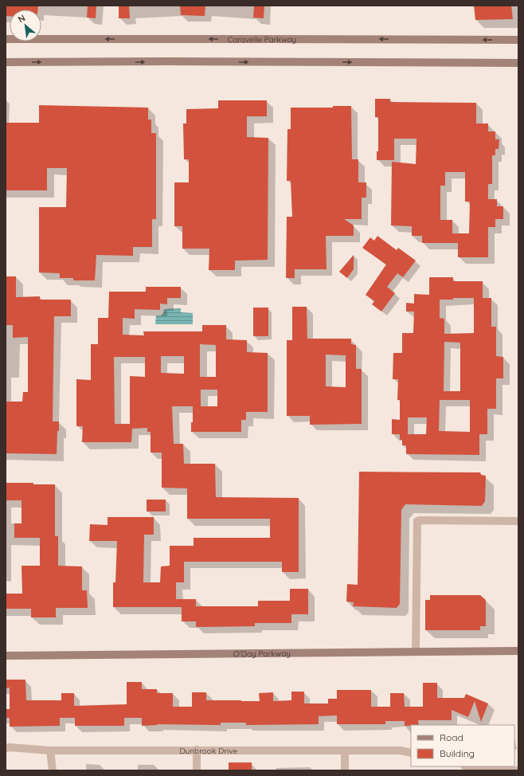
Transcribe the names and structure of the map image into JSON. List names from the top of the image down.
{
  "streets": {
    "street": ["Caravelle Parkway", "O'Day Parkway", "Dunbrook Drive"]
  },
  "legend": ["Road", "Building"],
  "north": "top left"
}
